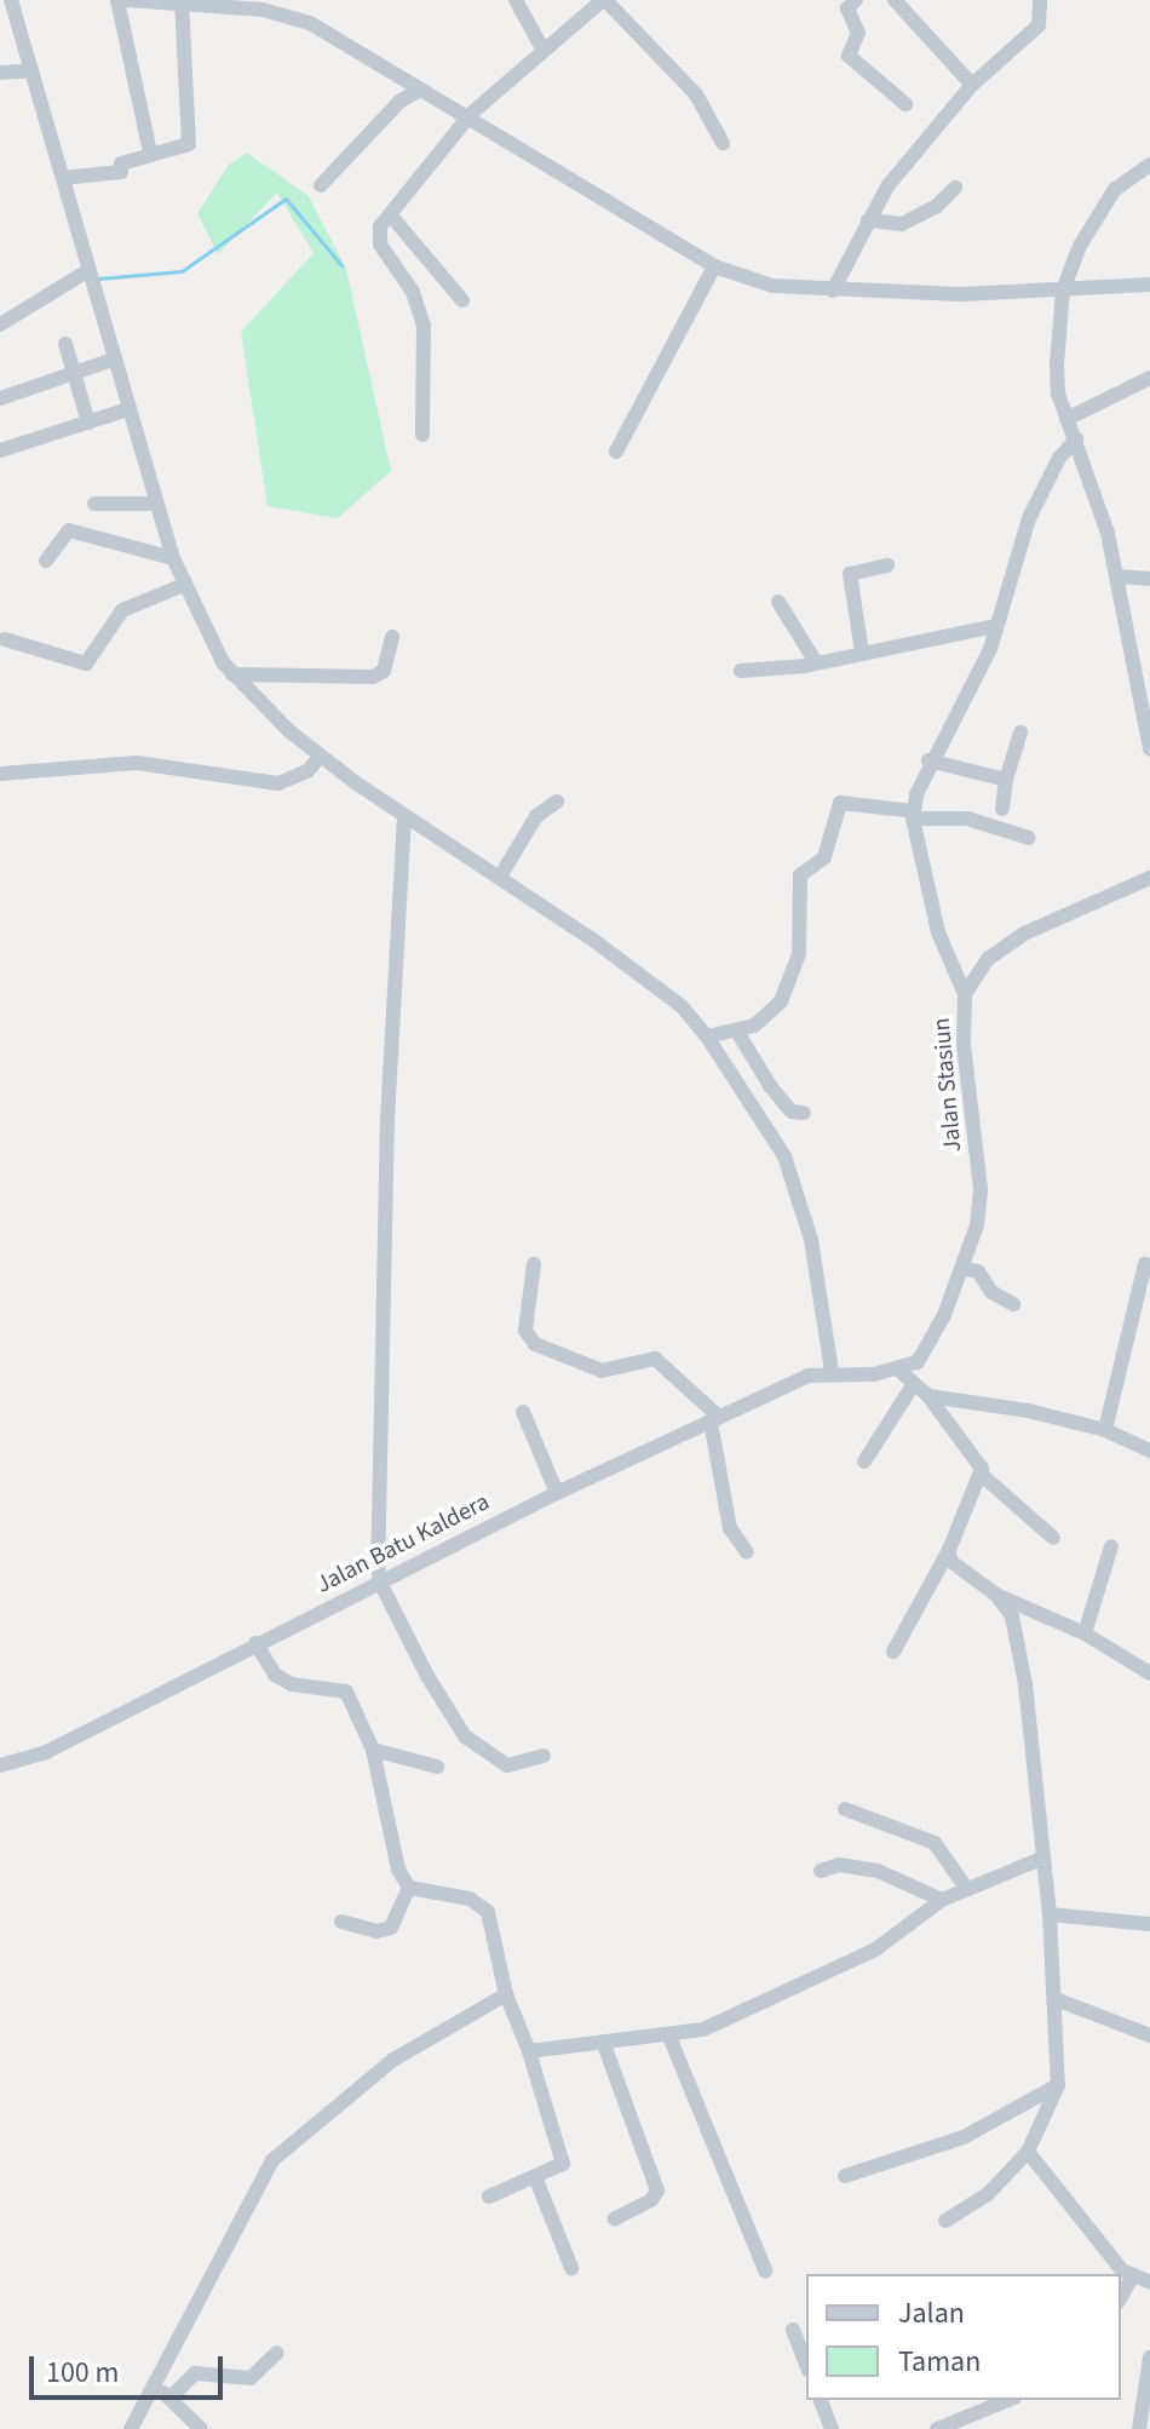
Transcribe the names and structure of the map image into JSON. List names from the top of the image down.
{
  "streets": {
    "street": ["Jalan Stasiun", "Jalan Batu Kaldera"]
  },
  "legend": ["Jalan", "Taman"],
  "scale_bar": "100 m"
}
